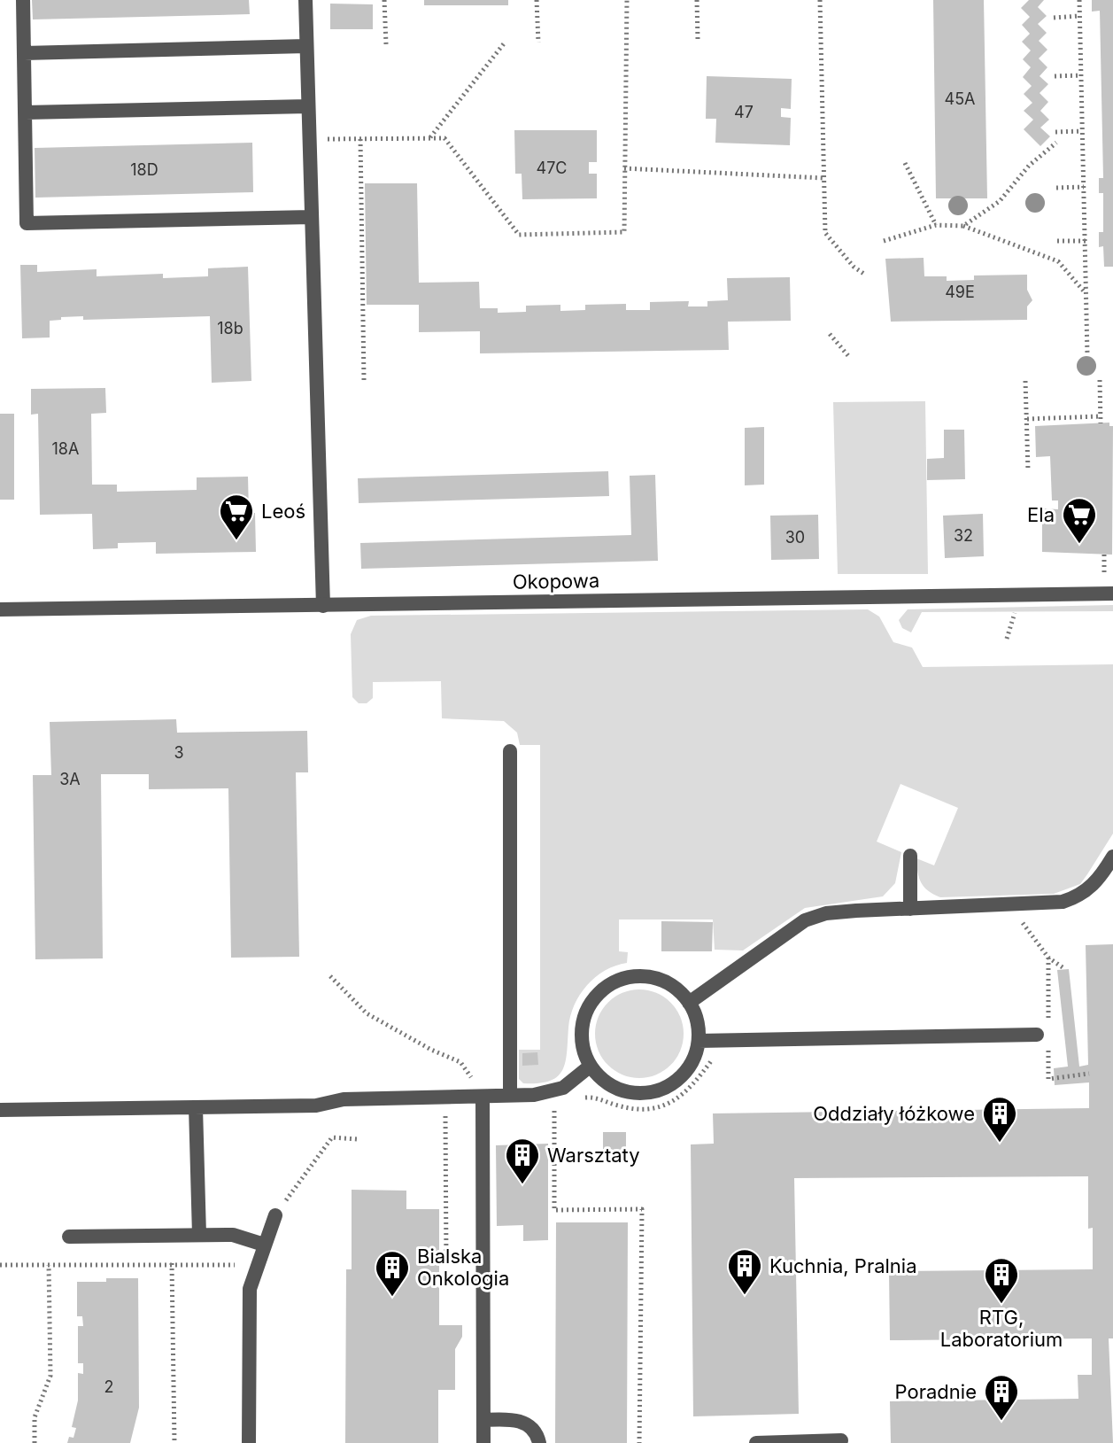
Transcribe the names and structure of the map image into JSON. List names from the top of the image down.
{
  "streets": {
    "street": ["Okopowa"]
  },
  "places": {
    "supermarket": ["Leoś", "Ela"],
    "building": [
      "Oddziały łóżkowe",
      "Warsztaty",
      "Kuchnia, Pralnia",
      "Bialska Onkologia",
      "RTG, Laboratorium",
      "Poradnie"
    ]
  },
  "house_numbers": [
    "45A",
    "47",
    "47C",
    "18D",
    "49E",
    "18b",
    "18A",
    "32",
    "30",
    "3",
    "3A",
    "2"
  ]
}
